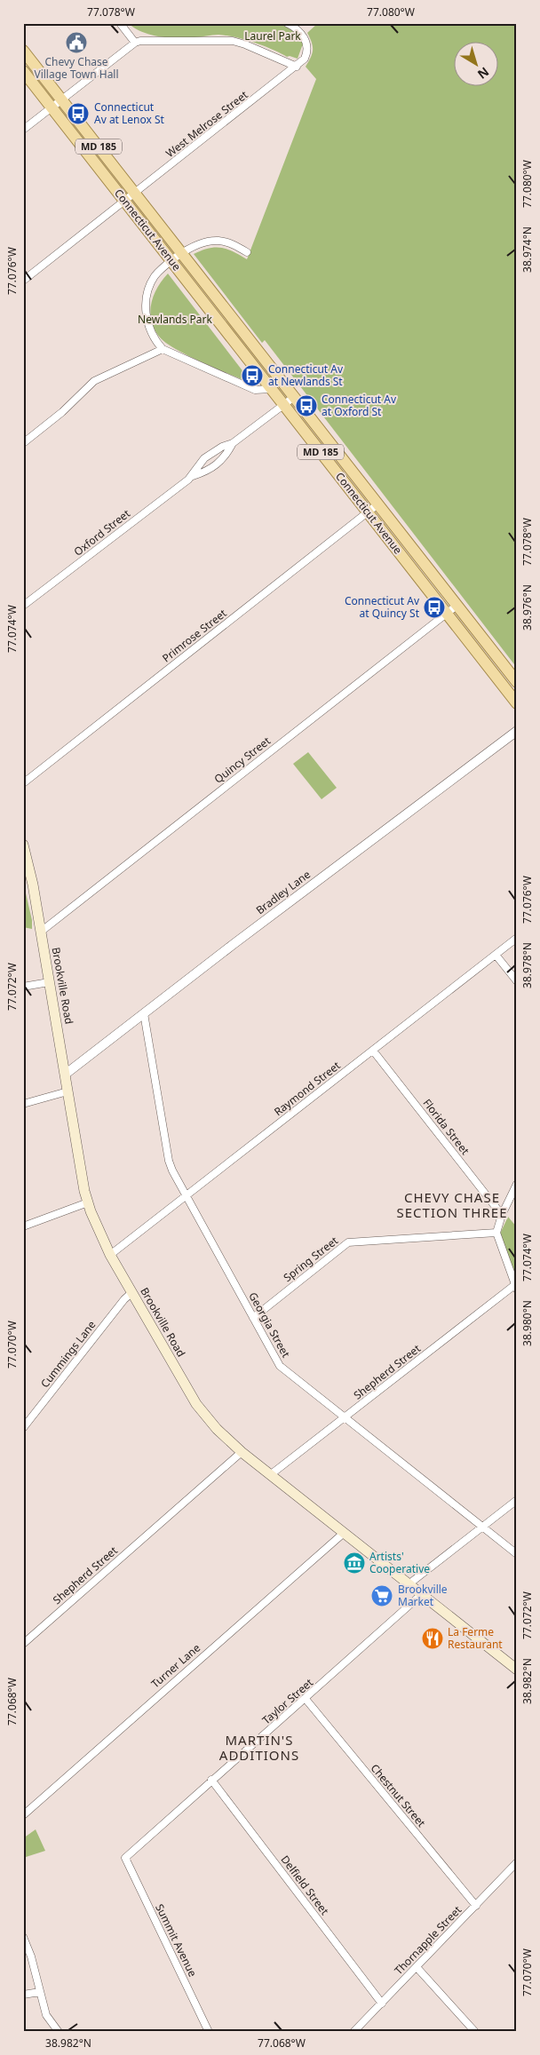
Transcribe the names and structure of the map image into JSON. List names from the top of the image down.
{
  "streets": {
    "main road": ["MD 185", "Connecticut Avenue", "Brookville Road"],
    "street": [
      "West Melrose Street",
      "Oxford Street",
      "Primrose Street",
      "Quincy Street",
      "Bradley Lane",
      "Raymond Street",
      "Florida Street",
      "Spring Street",
      "Georgia Street",
      "Cummings Lane",
      "Shepherd Street",
      "Turner Lane",
      "Taylor Street",
      "Chestnut Street",
      "Delfield Street",
      "Summit Avenue",
      "Thornapple Street"
    ]
  },
  "crossings": [
    ["West Melrose Street", "Connecticut Avenue"],
    ["Connecticut Avenue", "Oxford Street"],
    ["Connecticut Avenue", "Primrose Street"],
    ["Connecticut Avenue", "Quincy Street"],
    ["Quincy Street", "Brookville Road"],
    ["Bradley Lane", "Brookville Road"],
    ["Bradley Lane", "Georgia Street"],
    ["Brookville Road", "Raymond Street"],
    ["Brookville Road", "Cummings Lane"],
    ["Brookville Road", "Shepherd Street"],
    ["Brookville Road", "Turner Lane"],
    ["Brookville Road", "Taylor Street"],
    ["Raymond Street", "Florida Street"],
    ["Raymond Street", "Georgia Street"],
    ["Spring Street", "Georgia Street"],
    ["Georgia Street", "Shepherd Street"],
    ["Taylor Street", "Chestnut Street"],
    ["Taylor Street", "Delfield Street"],
    ["Taylor Street", "Summit Avenue"],
    ["Chestnut Street", "Thornapple Street"],
    ["Delfield Street", "Thornapple Street"]
  ],
  "districts": ["CHEVY CHASE SECTION THREE", "MARTIN'S ADDITIONS"],
  "parks": ["Laurel Park", "Newlands Park"],
  "places": {
    "public building": ["Chevy Chase Village Town Hall"],
    "bus stop": [
      "Connecticut Av at Lenox St",
      "Connecticut Av at Newlands St",
      "Connecticut Av at Oxford St",
      "Connecticut Av at Quincy St"
    ],
    "museum": ["Artists' Cooperative"],
    "supermarket": ["Brookville Market"],
    "restaurant": ["La Ferme Restaurant"]
  },
  "north": "bottom right",
  "coordinates": [
    "77.078°W",
    "77.080°W",
    "38.974°N",
    "77.076°W",
    "38.976°N",
    "77.074°W",
    "38.978°N",
    "77.072°W",
    "38.980°N",
    "77.070°W",
    "38.982°N",
    "77.068°W"
  ]
}
